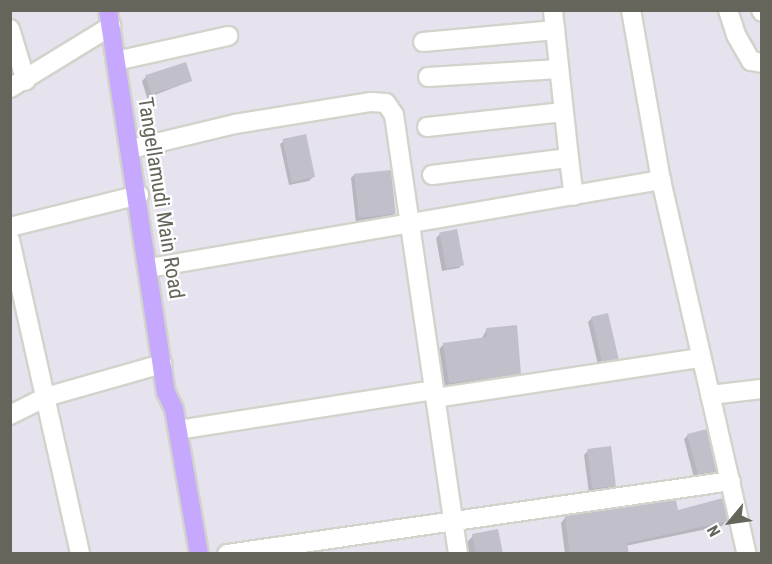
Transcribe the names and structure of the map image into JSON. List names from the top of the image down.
{
  "streets": {
    "main road": ["Tangellamudi Main Road"]
  },
  "north": "bottom left"
}
